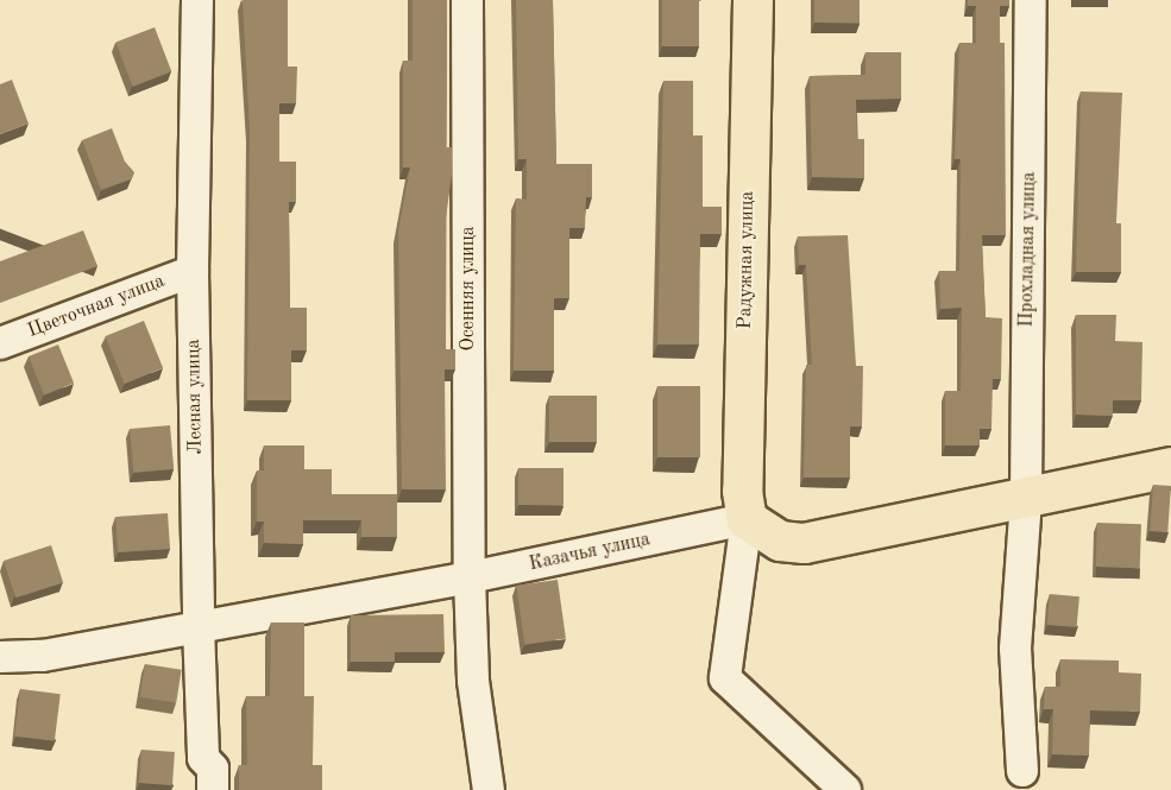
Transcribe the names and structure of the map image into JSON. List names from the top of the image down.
{
  "streets": {
    "main road": ["Радужная улица"],
    "street": [
      "Прохладная улица",
      "Осенняя улица",
      "Цветочная улица",
      "Лесная улица",
      "Казачья улица"
    ]
  },
  "crossings": [
    ["Радужная улица", "Казачья улица"],
    ["Осенняя улица", "Казачья улица"],
    ["Цветочная улица", "Лесная улица"],
    ["Лесная улица", "Казачья улица"]
  ]
}
